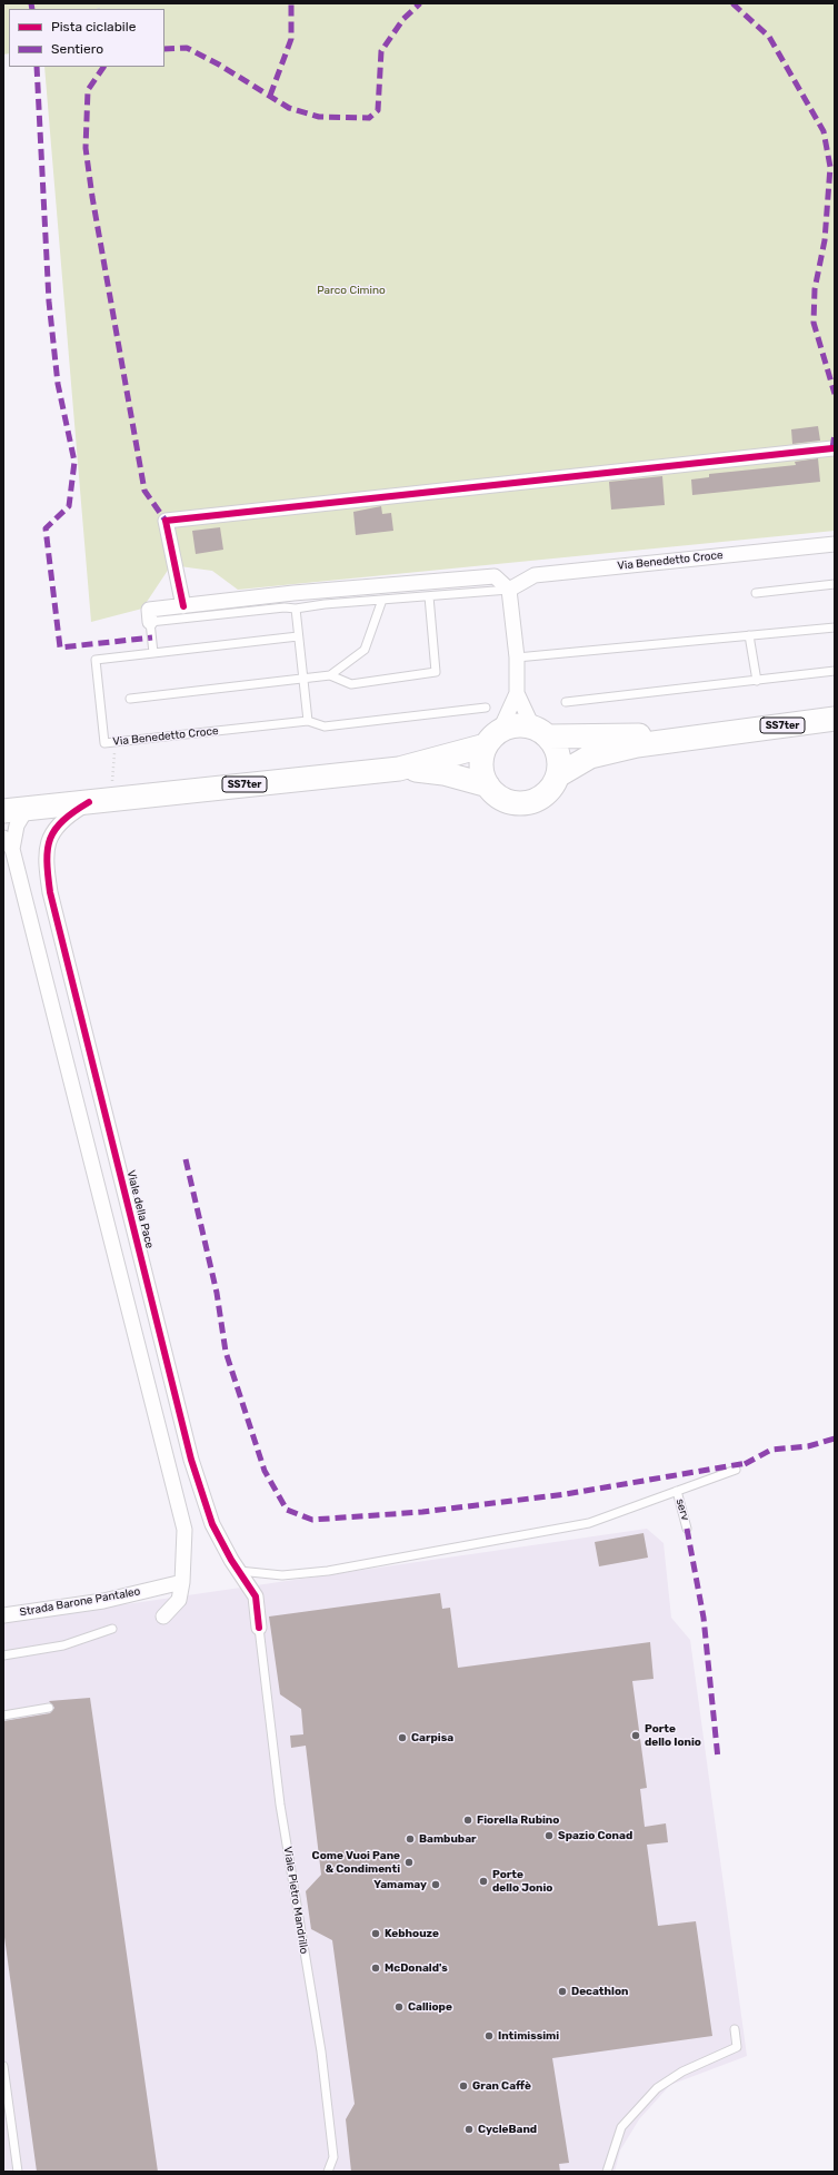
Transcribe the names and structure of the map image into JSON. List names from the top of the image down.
{
  "streets": {
    "main road": ["SS7ter"],
    "street": ["Via Benedetto Croce", "Viale della Pace", "Strada Barone Pantaleo"],
    "lane": ["serv", "Viale Pietro Mandrillo"]
  },
  "crossings": [
    ["SS7ter", "Viale della Pace"],
    ["Viale della Pace", "Viale Pietro Mandrillo"]
  ],
  "parks": ["Parco Cimino"],
  "places": [
    "Porte dello Ionio",
    "Carpisa",
    "Fiorella Rubino",
    "Spazio Conad",
    "Bambubar",
    "Come Vuoi Pane & Condimenti",
    "Porte dello Jonio",
    "Yamamay",
    "Kebhouze",
    "McDonald's",
    "Decathlon",
    "Calliope",
    "Intimissimi",
    "Gran Caffè",
    "CycleBand"
  ],
  "legend": ["Pista ciclabile", "Sentiero"]
}
